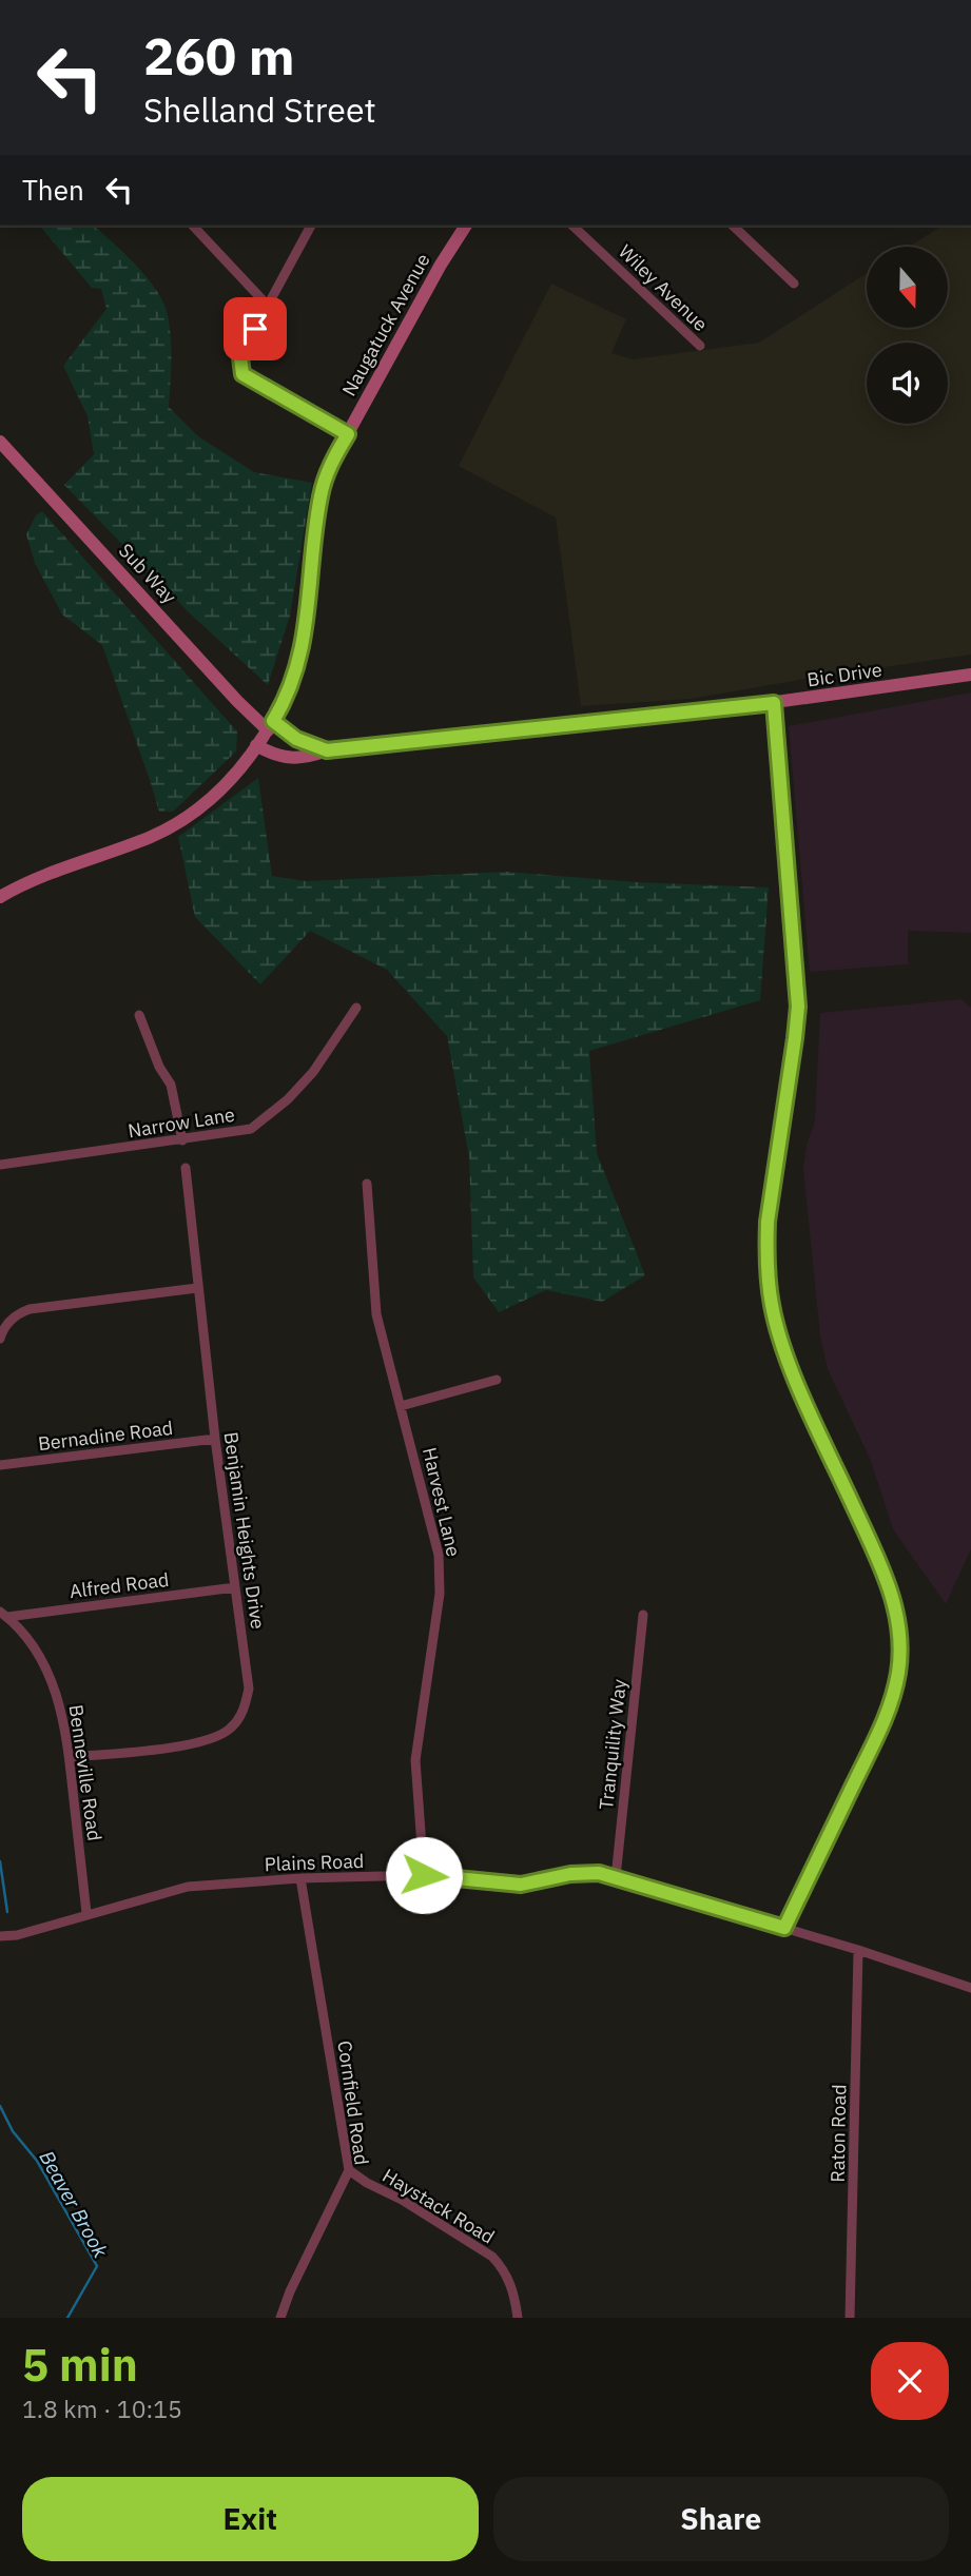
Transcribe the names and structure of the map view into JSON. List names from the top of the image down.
{
  "streets": {
    "main road": ["Naugatuck Avenue", "Sub Way", "Bic Drive"],
    "street": [
      "Wiley Avenue",
      "Narrow Lane",
      "Bernadine Road",
      "Harvest Lane",
      "Benjamin Heights Drive",
      "Alfred Road",
      "Tranquility Way",
      "Benneville Road",
      "Plains Road",
      "Cornfield Road",
      "Raton Road",
      "Haystack Road"
    ]
  },
  "crossings": [
    ["Naugatuck Avenue", "Sub Way"],
    ["Naugatuck Avenue", "Bic Drive"],
    ["Sub Way", "Bic Drive"],
    ["Bernadine Road", "Benjamin Heights Drive"],
    ["Harvest Lane", "Plains Road"],
    ["Benjamin Heights Drive", "Alfred Road"],
    ["Benjamin Heights Drive", "Benneville Road"],
    ["Alfred Road", "Benneville Road"],
    ["Tranquility Way", "Plains Road"],
    ["Benneville Road", "Plains Road"],
    ["Plains Road", "Cornfield Road"],
    ["Plains Road", "Raton Road"],
    ["Cornfield Road", "Haystack Road"]
  ],
  "water": ["Beaver Brook"],
  "north": "bottom",
  "page": {
    "turn": ["260 m", "Shelland Street"],
    "then": "Then",
    "heading": ["5 min", "1.8 km · 10:15"],
    "buttons": ["Exit", "Share"]
  }
}
